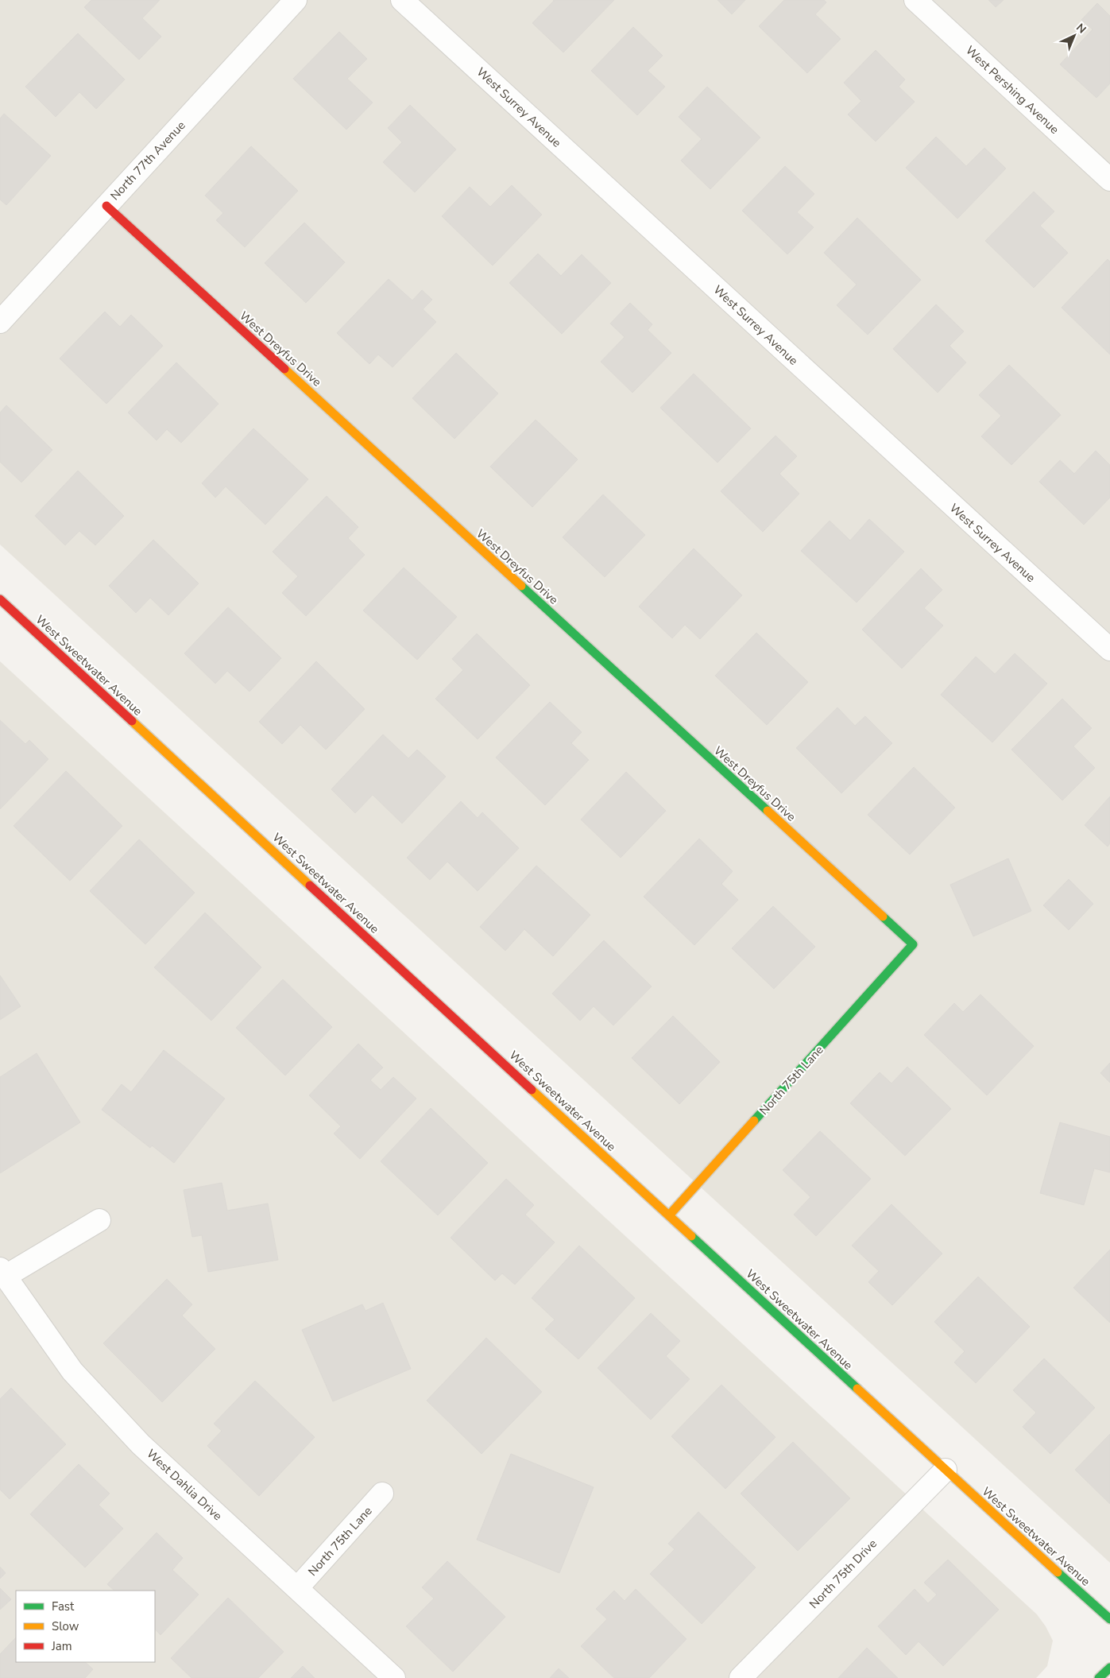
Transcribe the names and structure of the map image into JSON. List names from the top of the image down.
{
  "streets": {
    "street": [
      "West Pershing Avenue",
      "West Surrey Avenue",
      "North 77th Avenue",
      "West Dreyfus Drive",
      "West Sweetwater Avenue",
      "North 75th Lane",
      "West Dahlia Drive",
      "North 75th Drive"
    ]
  },
  "crossings": [
    ["North 77th Avenue", "West Dreyfus Drive"],
    ["West Dreyfus Drive", "North 75th Lane"],
    ["West Sweetwater Avenue", "North 75th Lane"],
    ["West Sweetwater Avenue", "North 75th Drive"],
    ["North 75th Lane", "West Dahlia Drive"]
  ],
  "legend": ["Fast", "Slow", "Jam"],
  "north": "top right"
}
